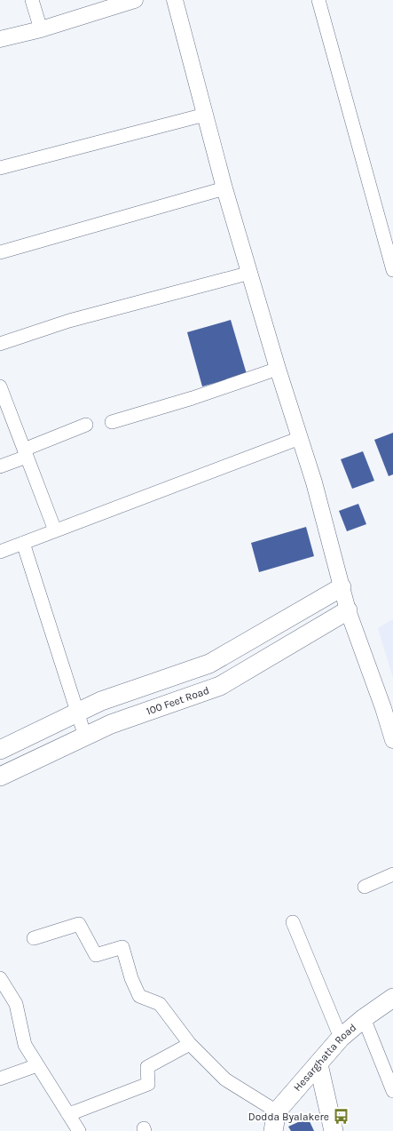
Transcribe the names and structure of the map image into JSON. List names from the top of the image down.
{
  "streets": {
    "main road": ["100 Feet Road", "Hesarghatta Road"]
  },
  "places": {
    "bus stop": ["Dodda Byalakere"]
  }
}
